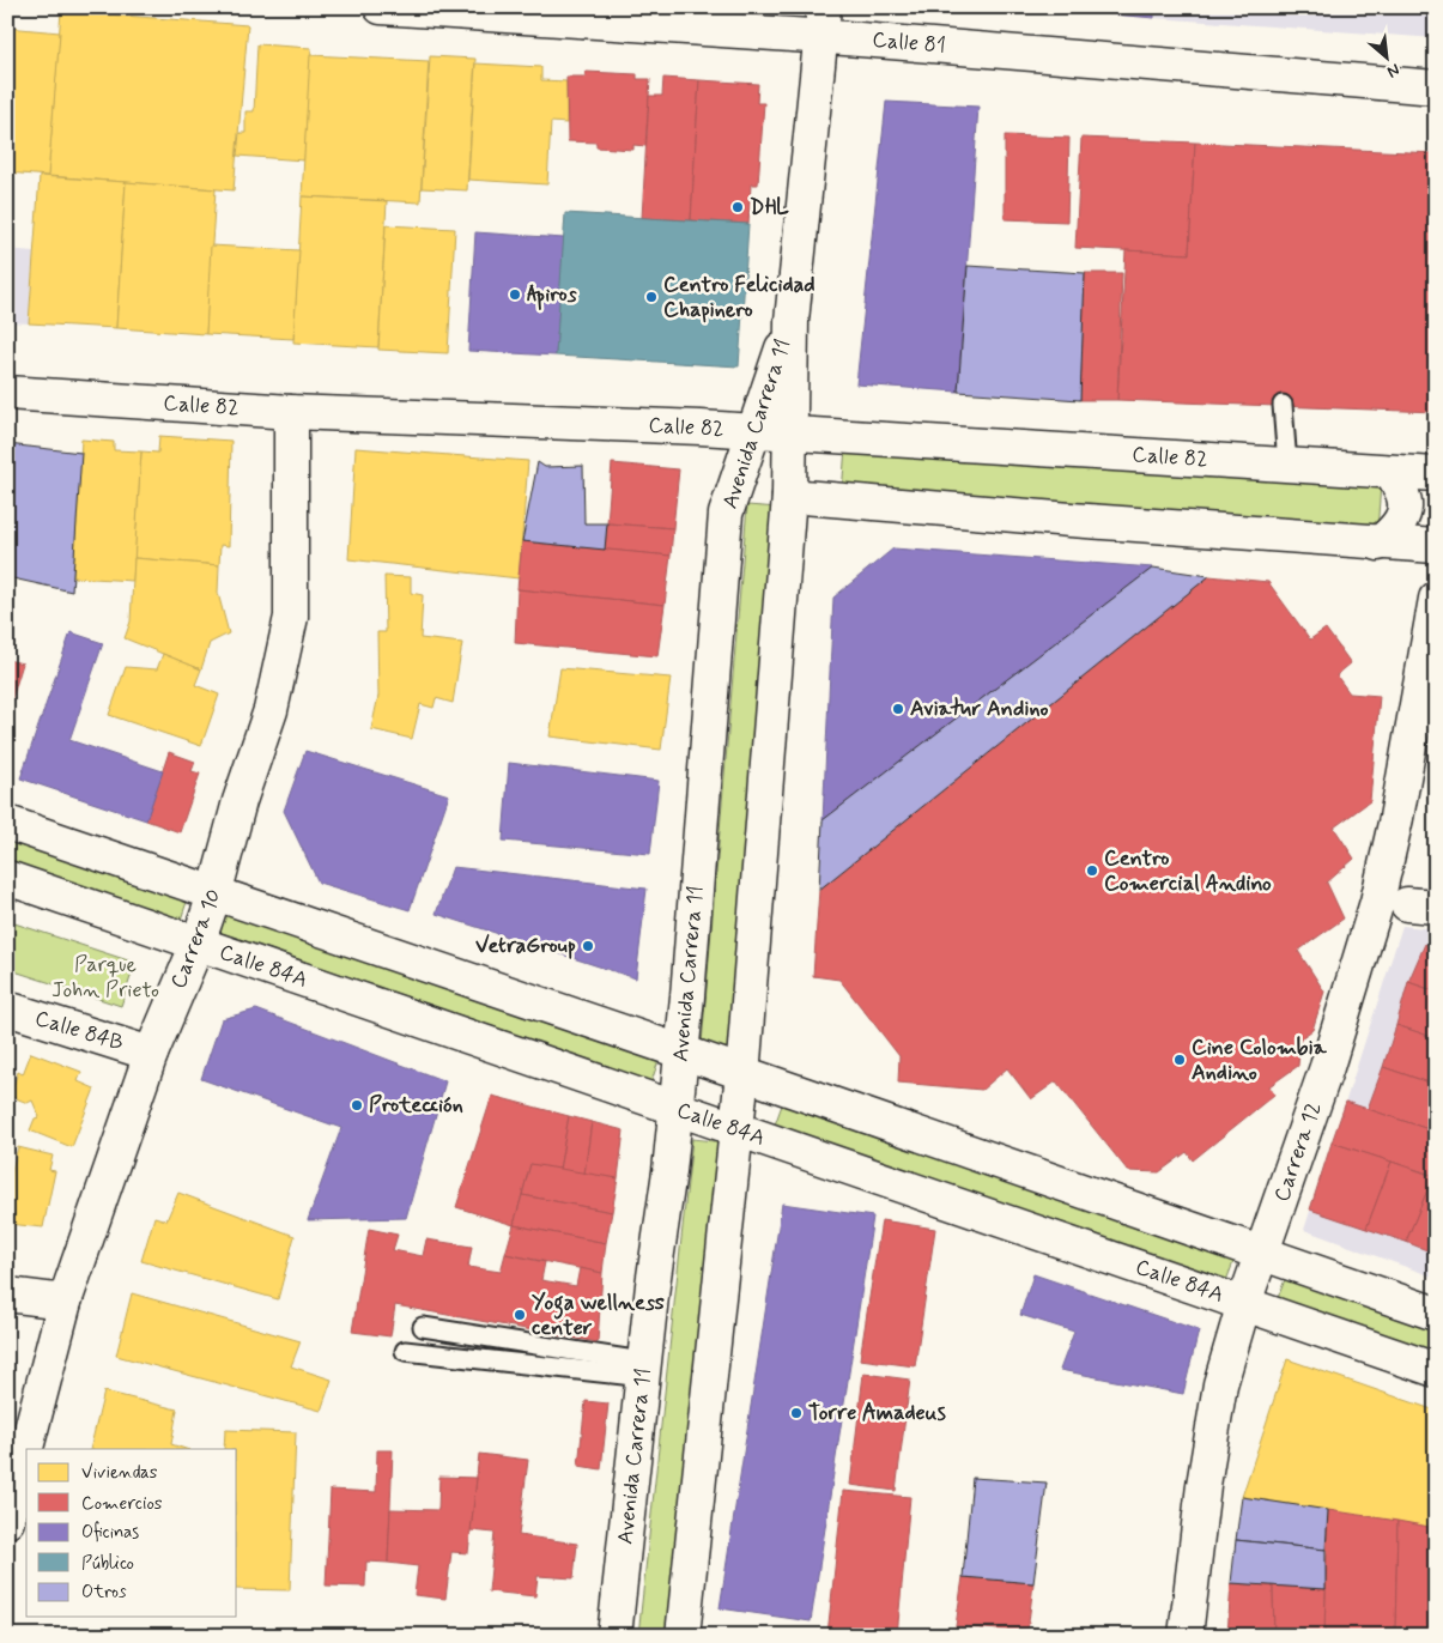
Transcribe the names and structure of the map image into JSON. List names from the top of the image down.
{
  "streets": {
    "street": [
      "Calle 81",
      "Calle 82",
      "Avenida Carrera 11",
      "Carrera 10",
      "Calle 84A",
      "Calle 84B",
      "Carrera 12"
    ]
  },
  "crossings": [
    ["Calle 81", "Avenida Carrera 11"],
    ["Calle 82", "Avenida Carrera 11"],
    ["Calle 82", "Carrera 10"],
    ["Avenida Carrera 11", "Calle 84A"],
    ["Carrera 10", "Calle 84A"],
    ["Carrera 10", "Calle 84B"],
    ["Calle 84A", "Carrera 12"]
  ],
  "parks": ["Parque John Prieto"],
  "places": [
    "DHL",
    "Apiros",
    "Centro Felicidad Chapinero",
    "Aviatur Andino",
    "Centro Comercial Andino",
    "VetraGroup",
    "Cine Colombia Andino",
    "Protección",
    "Yoga wellness center",
    "Torre Amadeus"
  ],
  "legend": [
    "Viviendas",
    "Comercios",
    "Oficinas",
    "Público",
    "Otros"
  ],
  "north": "bottom right"
}
